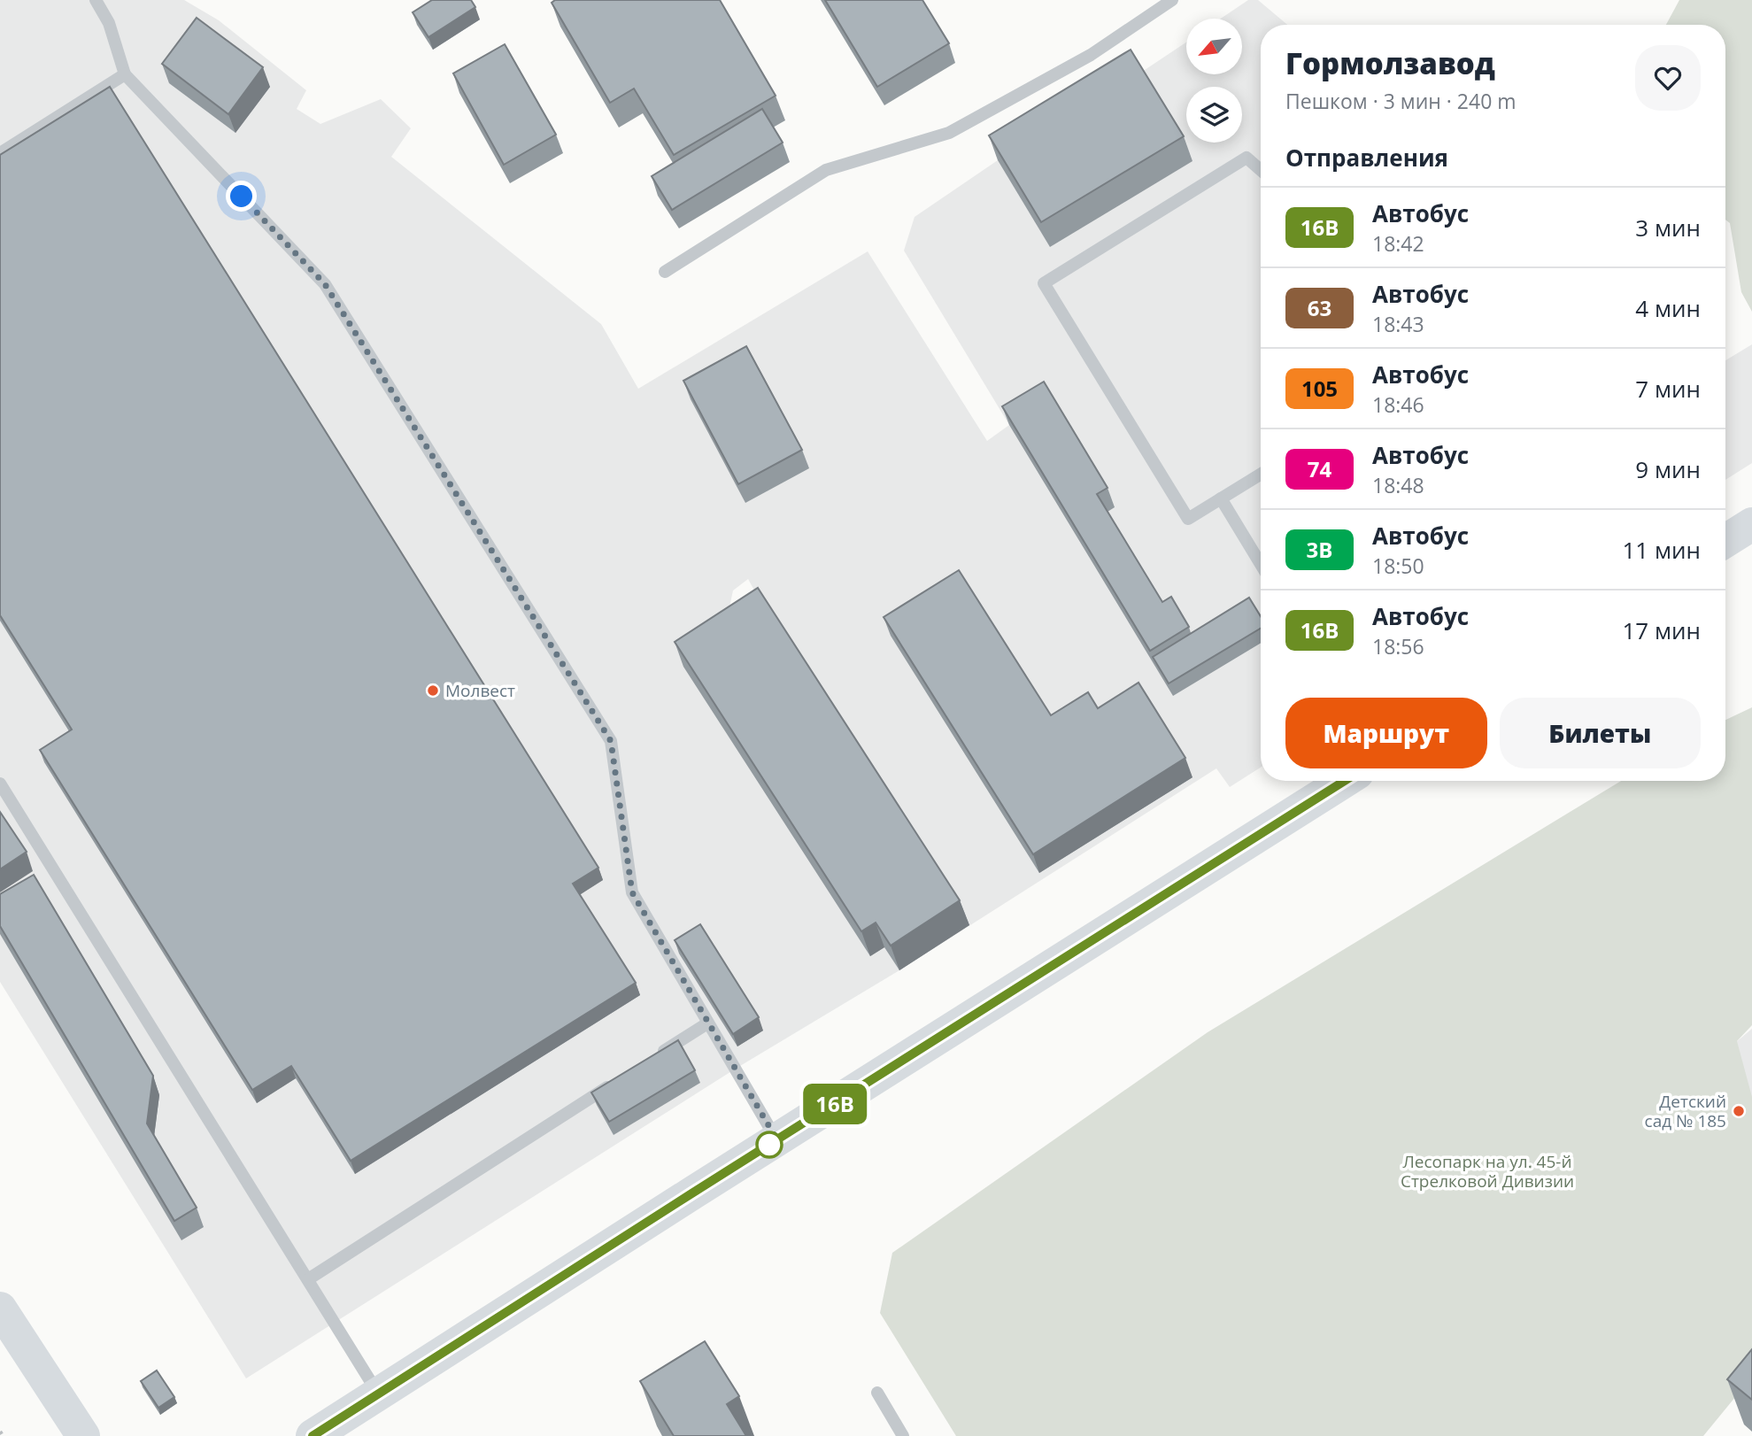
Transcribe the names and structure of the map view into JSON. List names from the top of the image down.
{
  "parks": ["Лесопарк на ул. 45-й Стрелковой Дивизии"],
  "places": ["Молвест", "Детский сад № 185"],
  "lines": ["bus line 16В"],
  "north": "bottom left",
  "page": {
    "on_map": "16В",
    "heading": [
      ["Гормолзавод", "Пешком · 3 мин · 240 m"],
      "Отправления"
    ],
    "list": [
      {
        "mark": "16В",
        "name": "Автобус",
        "note": "18:42",
        "value": "3 мин"
      },
      {
        "mark": "63",
        "name": "Автобус",
        "note": "18:43",
        "value": "4 мин"
      },
      {
        "mark": "105",
        "name": "Автобус",
        "note": "18:46",
        "value": "7 мин"
      },
      {
        "mark": "74",
        "name": "Автобус",
        "note": "18:48",
        "value": "9 мин"
      },
      {
        "mark": "3В",
        "name": "Автобус",
        "note": "18:50",
        "value": "11 мин"
      },
      {
        "mark": "16В",
        "name": "Автобус",
        "note": "18:56",
        "value": "17 мин"
      }
    ],
    "buttons": ["Маршрут", "Билеты"]
  }
}
